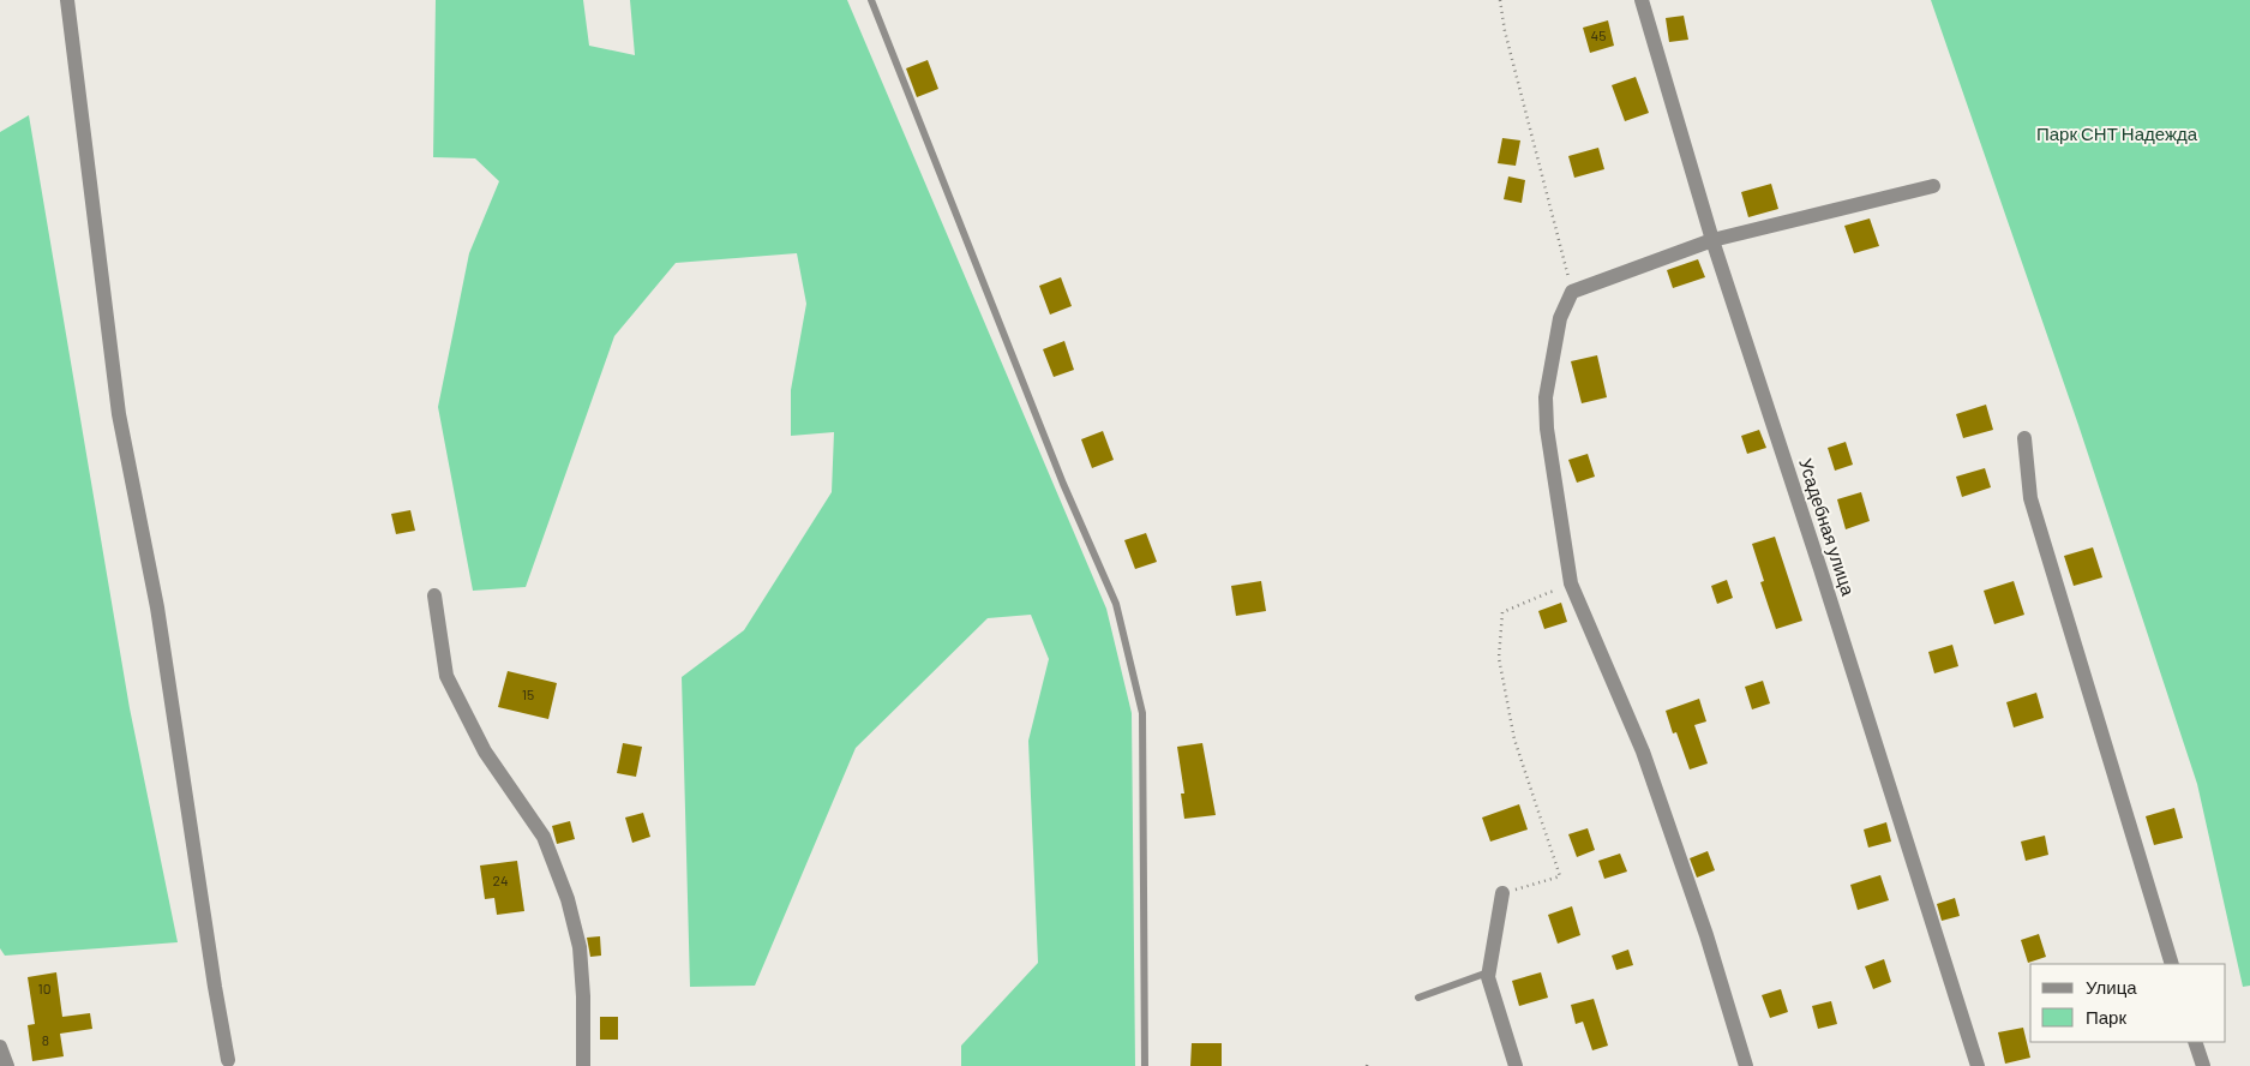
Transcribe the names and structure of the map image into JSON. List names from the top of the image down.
{
  "streets": {
    "street": ["Усадебная улица"]
  },
  "parks": ["Парк СНТ Надежда"],
  "house_numbers": [
    "45",
    "15",
    "24",
    "10",
    "8"
  ],
  "legend": ["Улица", "Парк"]
}
